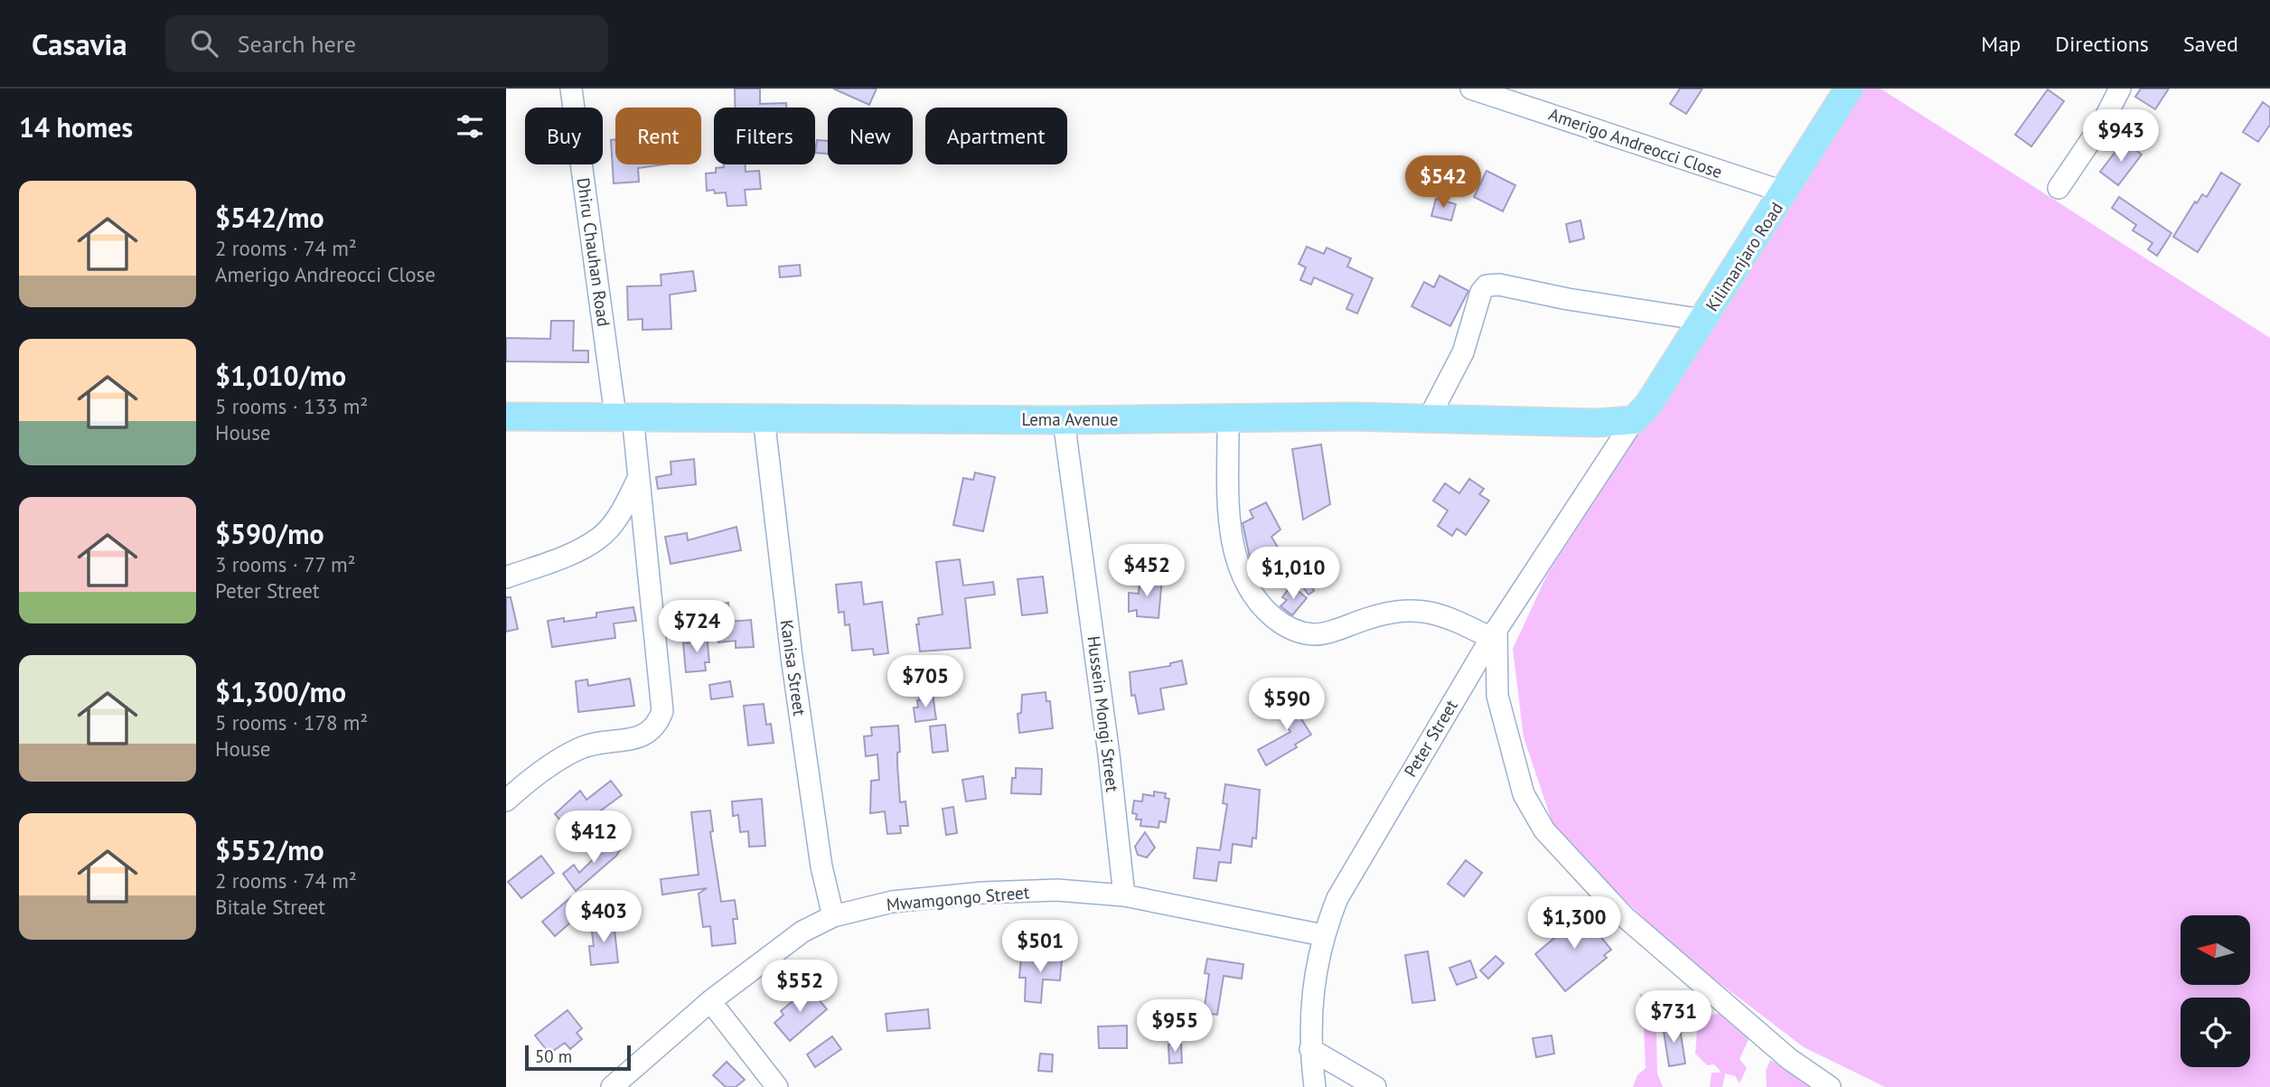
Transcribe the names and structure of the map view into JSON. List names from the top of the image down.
{
  "streets": {
    "main road": ["Kilimanjaro Road", "Lema Avenue"],
    "street": [
      "Amerigo Andreocci Close",
      "Dhiru Chauhan Road",
      "Kanisa Street",
      "Hussein Mongi Street",
      "Peter Street",
      "Mwamgongo Street"
    ]
  },
  "crossings": [
    ["Amerigo Andreocci Close", "Kilimanjaro Road"],
    ["Dhiru Chauhan Road", "Lema Avenue"],
    ["Kilimanjaro Road", "Lema Avenue"],
    ["Kilimanjaro Road", "Peter Street"],
    ["Lema Avenue", "Kanisa Street"],
    ["Lema Avenue", "Hussein Mongi Street"],
    ["Lema Avenue", "Peter Street"],
    ["Kanisa Street", "Mwamgongo Street"],
    ["Hussein Mongi Street", "Mwamgongo Street"],
    ["Peter Street", "Mwamgongo Street"]
  ],
  "scale_bar": "50 m",
  "north": "left",
  "page": {
    "header": "Casavia",
    "search": "Search here",
    "nav": ["Map", "Directions", "Saved"],
    "heading": "14 homes",
    "chip": [
      "Buy",
      "Rent",
      "Filters",
      "New",
      "Apartment"
    ],
    "price": [
      "$943",
      "$542",
      "$452",
      "$1,010",
      "$724",
      "$705",
      "$590",
      "$412",
      "$403",
      "$1,300",
      "$501",
      "$552",
      "$731",
      "$955"
    ],
    "list": [
      {
        "name": "$542/mo",
        "note": "2 rooms · 74 m² · Amerigo Andreocci Close"
      },
      {
        "name": "$1,010/mo",
        "note": "5 rooms · 133 m² · House"
      },
      {
        "name": "$590/mo",
        "note": "3 rooms · 77 m² · Peter Street"
      },
      {
        "name": "$1,300/mo",
        "note": "5 rooms · 178 m² · House"
      },
      {
        "name": "$552/mo",
        "note": "2 rooms · 74 m² · Bitale Street"
      }
    ],
    "scale": "50 m"
  }
}
